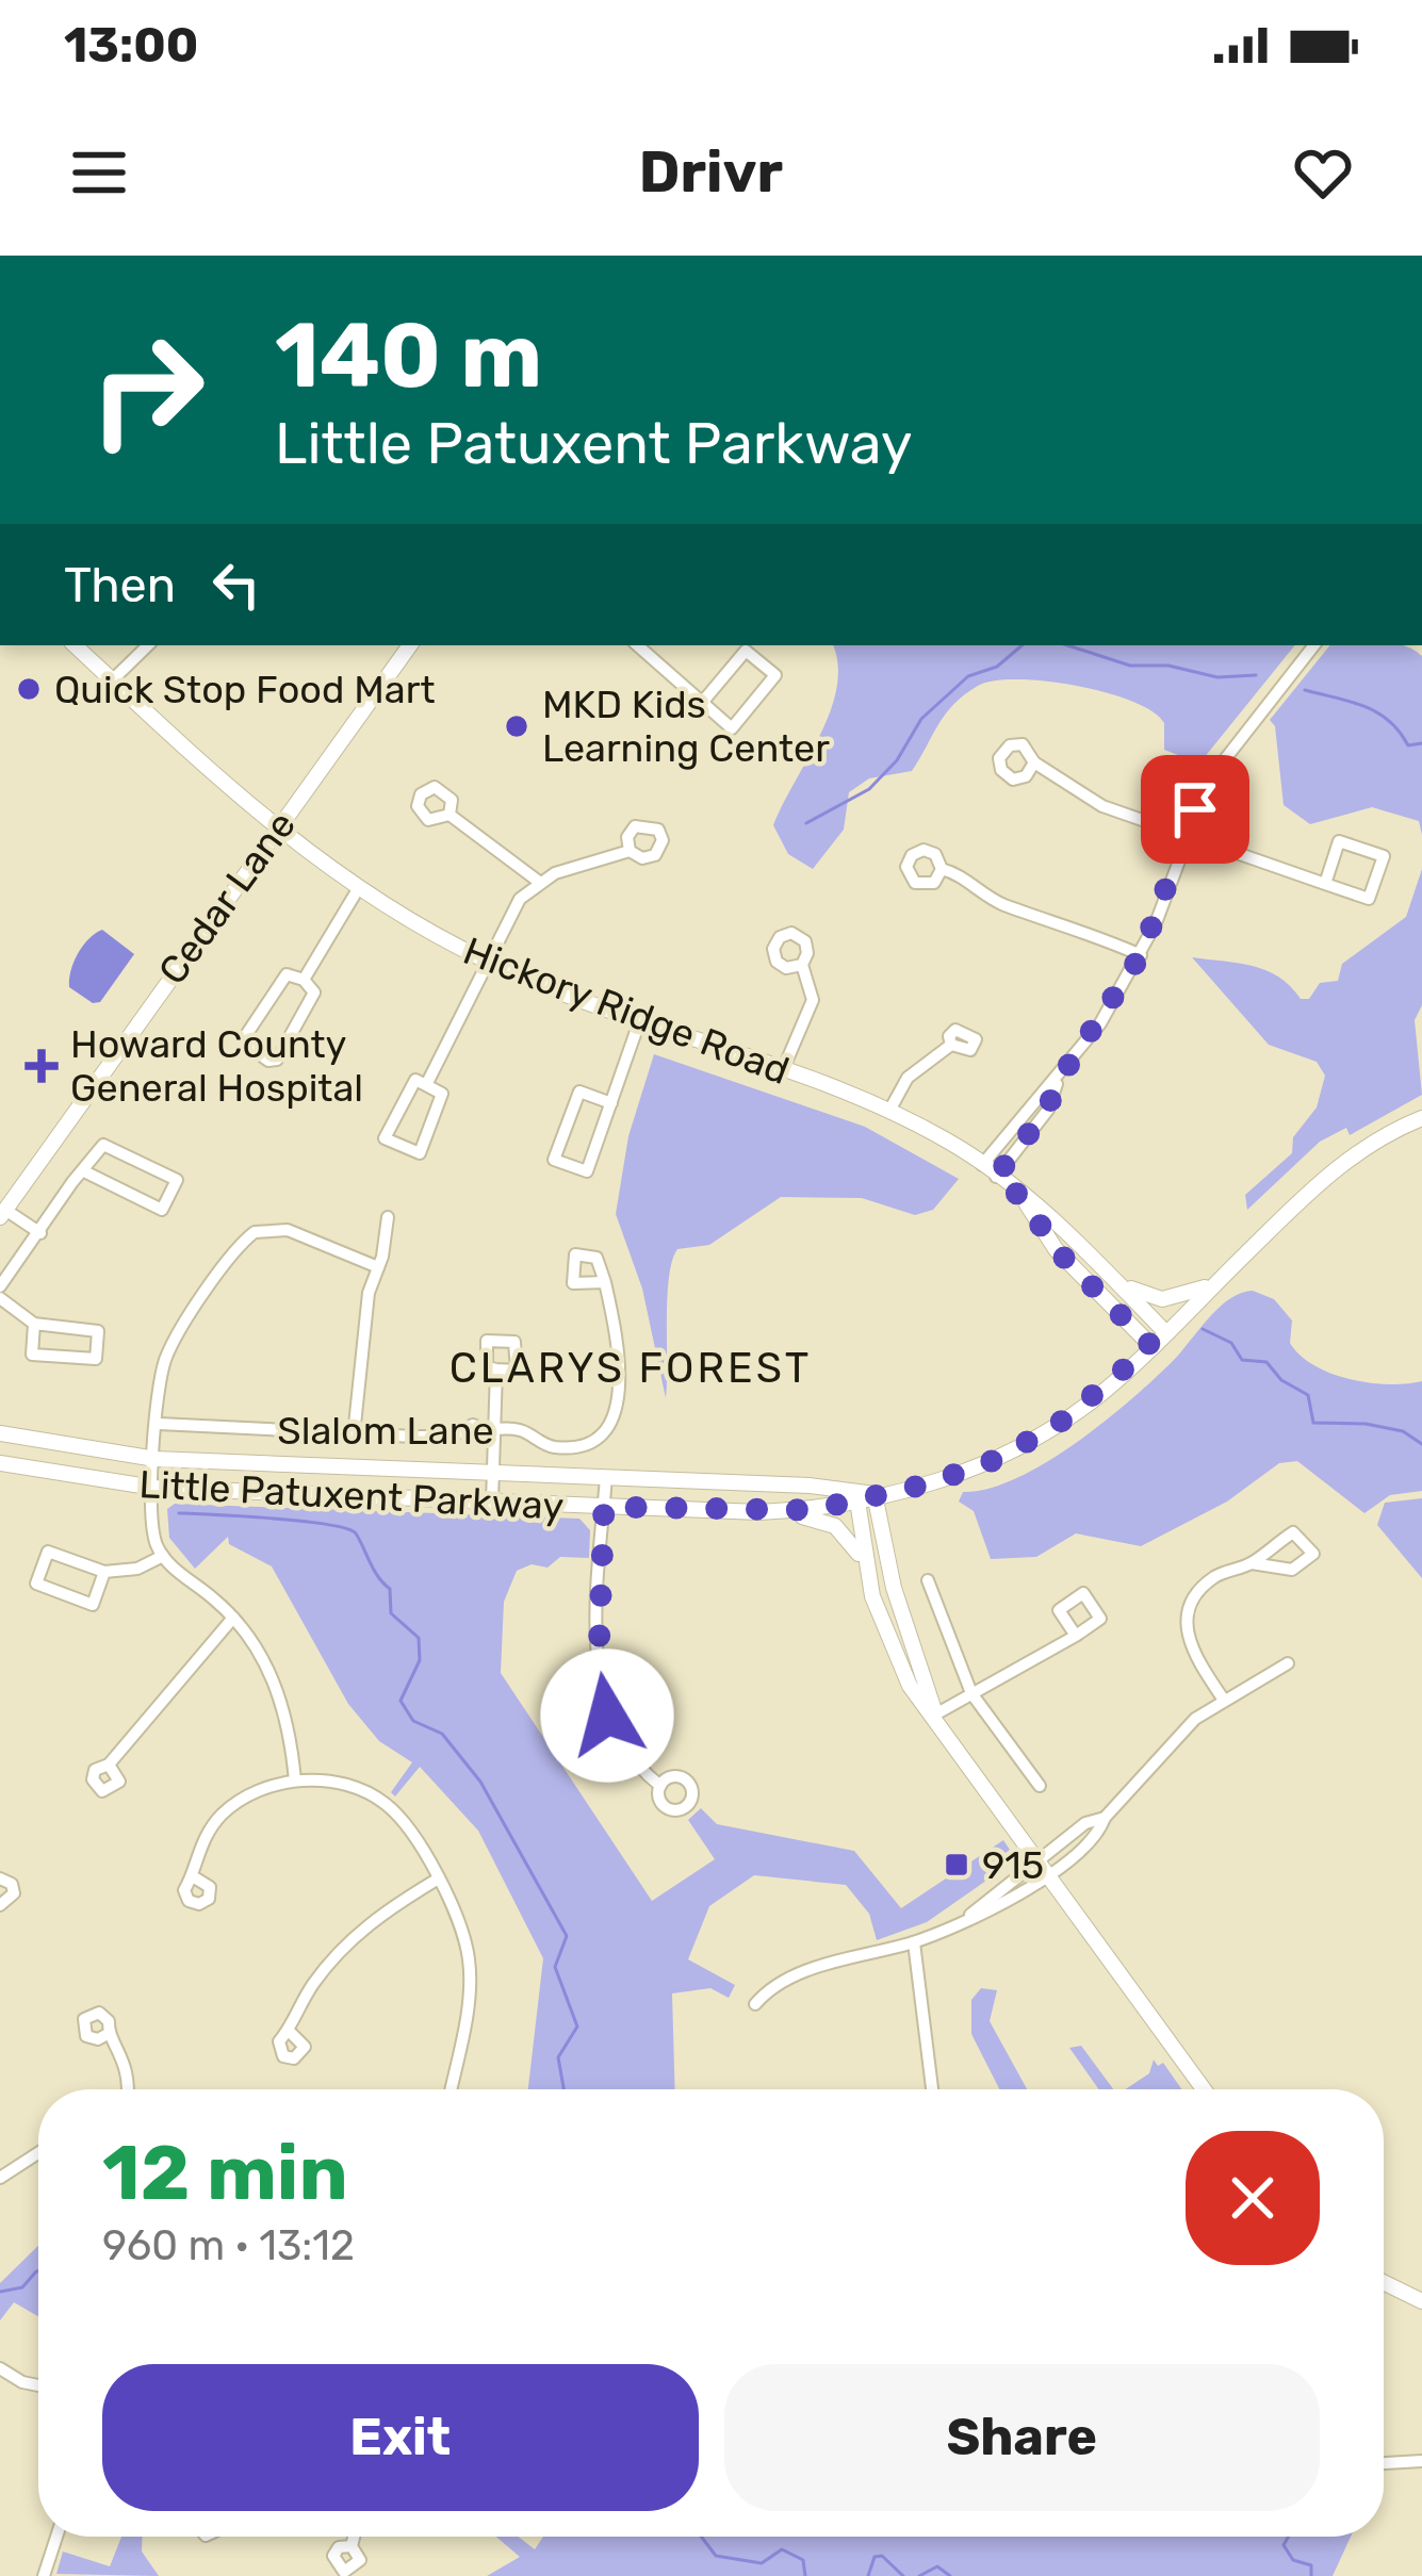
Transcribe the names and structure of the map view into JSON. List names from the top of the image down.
{
  "streets": {
    "street": [
      "Cedar Lane",
      "Hickory Ridge Road",
      "Slalom Lane",
      "Little Patuxent Parkway"
    ]
  },
  "crossings": [
    ["Cedar Lane", "Hickory Ridge Road"],
    ["Hickory Ridge Road", "Little Patuxent Parkway"]
  ],
  "districts": ["CLARYS FOREST"],
  "places": {
    "other": ["Quick Stop Food Mart", "MKD Kids Learning Center"],
    "health": ["Howard County General Hospital"],
    "transit": ["915"]
  },
  "page": {
    "status": "13:00",
    "header": "Drivr",
    "turn": ["140 m", "Little Patuxent Parkway"],
    "then": "Then",
    "heading": ["12 min", "960 m · 13:12"],
    "buttons": ["Exit", "Share"]
  }
}
